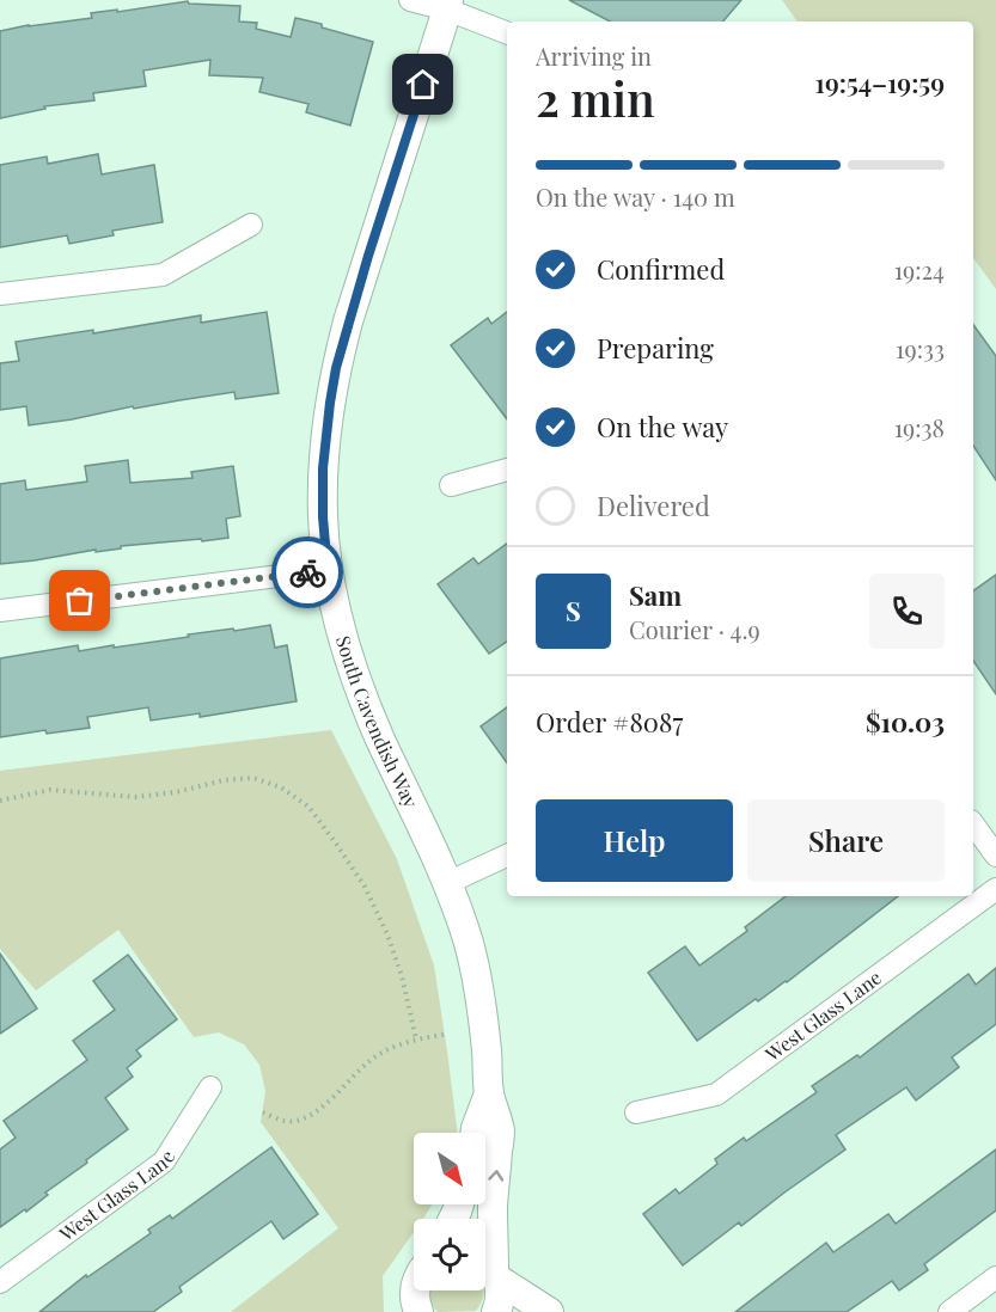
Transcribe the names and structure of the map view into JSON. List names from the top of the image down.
{
  "streets": {
    "street": ["South Cavendish Way", "West Glass Lane"]
  },
  "north": "bottom right",
  "page": {
    "heading": ["2 min", "Arriving in", "19:54–19:59"],
    "panel": [
      "Sam",
      "Courier · 4.9",
      "Order #8087",
      "$10.03"
    ],
    "bar": "On the way · 140 m",
    "list": [
      ["Confirmed", "19:24"],
      ["Preparing", "19:33"],
      ["On the way", "19:38"],
      "Delivered"
    ],
    "round": "S",
    "buttons": ["Help", "Share"]
  }
}
